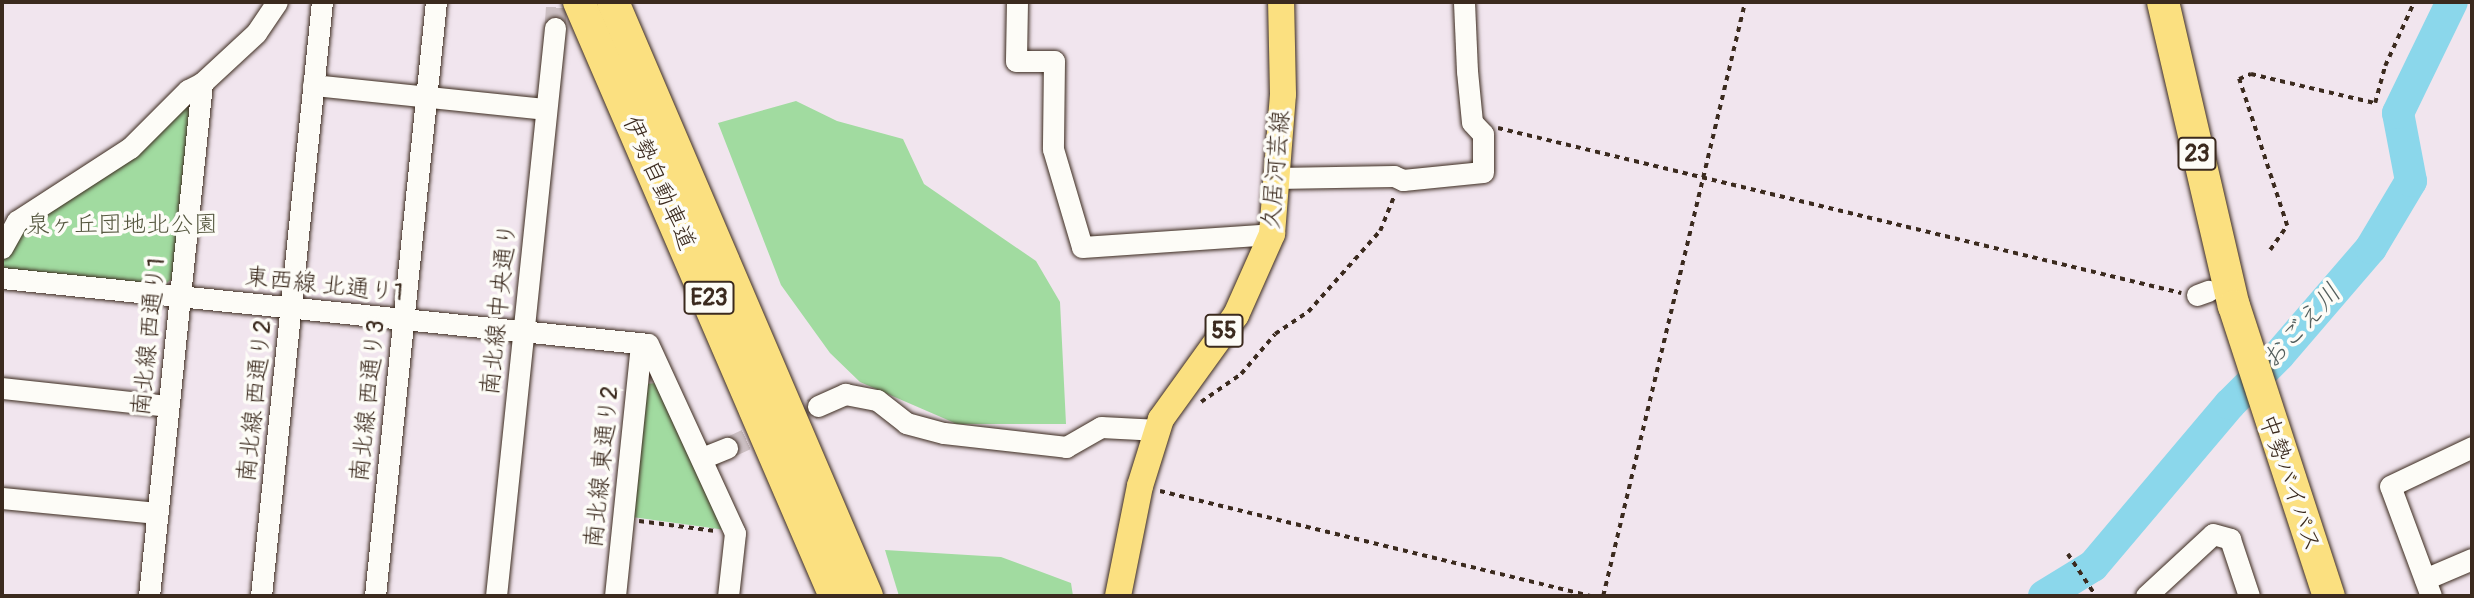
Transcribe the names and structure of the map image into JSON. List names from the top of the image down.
{
  "streets": {
    "highway": [
      "23",
      "伊勢自動車道",
      "E23",
      "中勢バイパス"
    ],
    "main road": ["久居河芸線", "55"],
    "street": [
      "東西線 北通り1",
      "南北線 中央通り",
      "南北線 西通り1",
      "南北線 西通り2",
      "南北線 西通り3",
      "南北線 東通り2"
    ]
  },
  "crossings": [
    ["東西線 北通り1", "南北線 中央通り"],
    ["東西線 北通り1", "南北線 西通り1"],
    ["東西線 北通り1", "南北線 西通り2"],
    ["東西線 北通り1", "南北線 西通り3"],
    ["東西線 北通り1", "南北線 東通り2"]
  ],
  "water": ["おごえ川"],
  "parks": ["泉ヶ丘団地北公園"]
}
